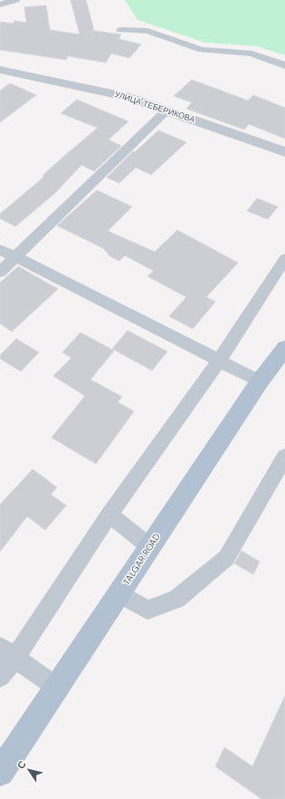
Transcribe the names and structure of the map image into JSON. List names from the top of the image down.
{
  "streets": {
    "main road": ["TALGAR ROAD"],
    "street": ["УЛИЦА ТЕБЕРИКОВА"]
  },
  "north": "top left"
}
